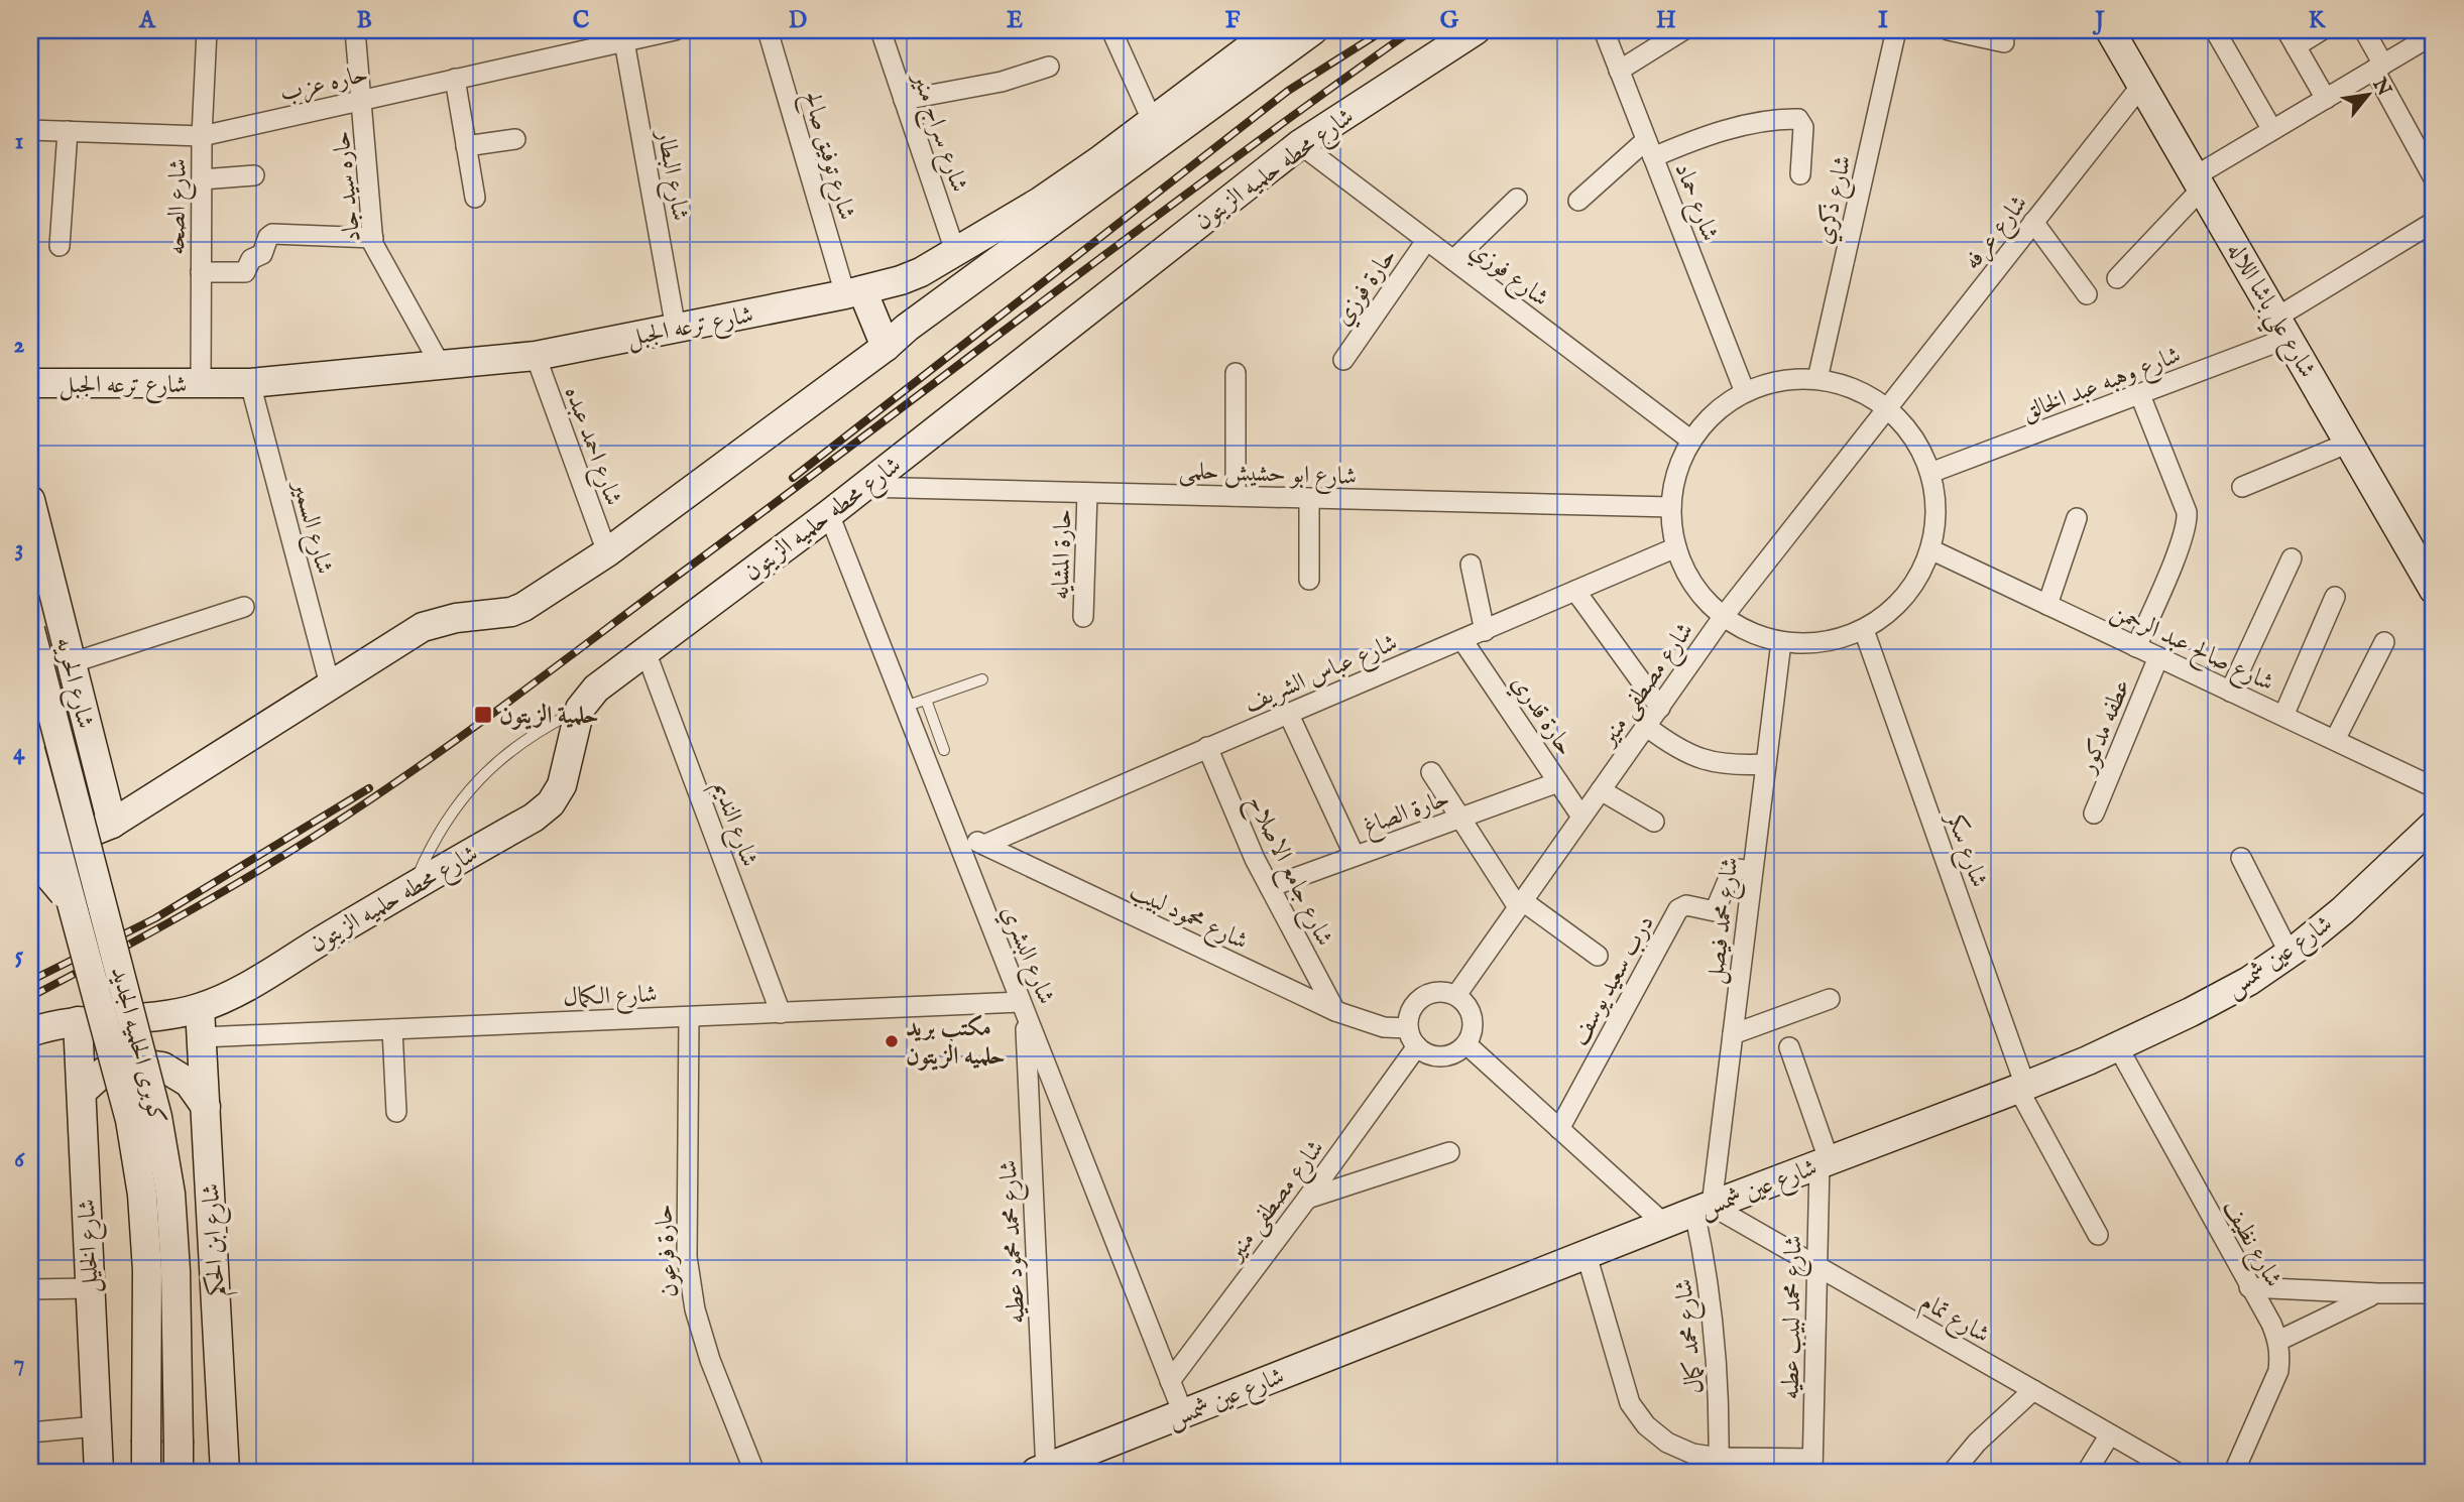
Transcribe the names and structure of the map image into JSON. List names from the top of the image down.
{
  "streets": {
    "street": [
      "حاره عزب",
      "شارع سراج منير",
      "شارع توفيق صالح",
      "شارع محطه حلميه الزيتون",
      "شارع البطار",
      "حاره سيد جاد",
      "شارع ذكري",
      "شارع حماد",
      "شارع الصحه",
      "شارع عرفه",
      "شارع فوزي",
      "حارة فوزي",
      "شارع علي باشا اللاله",
      "شارع ترعه الجبل",
      "شارع وهبه عبد الخالق",
      "شارع احمد عبده",
      "شارع ابو حشيش حلمى",
      "شارع السمير",
      "حارة المشايه",
      "شارع صالح عبد الرحمن",
      "شارع عباس الشريف",
      "شارع الحريه",
      "شارع مصطفى منير",
      "حارة قدري",
      "عطفه مدكور",
      "حارة الصاغ",
      "شارع النديم",
      "شارع سكر",
      "شارع جامع الاصلاح",
      "شارع محمود لبيب",
      "شارع محمد فيصل",
      "شارع البشري",
      "شارع عين شمس",
      "درب سعيد يوسف",
      "شارع الكمال",
      "كوبرى الحلميه الجديد",
      "شارع ابن الحكم",
      "شارع محمد محمود عطيه",
      "شارع نظيف",
      "شارع الخليل",
      "حارة فرعون",
      "شارع محمد لبيب عطيه",
      "شارع تمام",
      "شارع محمد كمال"
    ]
  },
  "crossings": [
    ["حاره عزب", "شارع البطار"],
    ["حاره عزب", "حاره سيد جاد"],
    ["حاره عزب", "شارع الصحه"],
    ["شارع سراج منير", "شارع ترعه الجبل"],
    ["شارع توفيق صالح", "شارع ترعه الجبل"],
    ["شارع محطه حلميه الزيتون", "شارع فوزي"],
    ["شارع محطه حلميه الزيتون", "شارع ابو حشيش حلمى"],
    ["شارع محطه حلميه الزيتون", "شارع النديم"],
    ["شارع محطه حلميه الزيتون", "شارع البشري"],
    ["شارع محطه حلميه الزيتون", "شارع ابن الحكم"],
    ["شارع محطه حلميه الزيتون", "شارع الخليل"],
    ["شارع البطار", "شارع ترعه الجبل"],
    ["حاره سيد جاد", "شارع ترعه الجبل"],
    ["شارع الصحه", "شارع ترعه الجبل"],
    ["شارع عرفه", "شارع علي باشا اللاله"],
    ["شارع عرفه", "شارع مصطفى منير"],
    ["شارع فوزي", "حارة فوزي"],
    ["شارع علي باشا اللاله", "شارع وهبه عبد الخالق"],
    ["شارع ترعه الجبل", "شارع احمد عبده"],
    ["شارع ترعه الجبل", "شارع السمير"],
    ["شارع ابو حشيش حلمى", "حارة المشايه"],
    ["شارع صالح عبد الرحمن", "عطفه مدكور"],
    ["شارع عباس الشريف", "حارة قدري"],
    ["شارع عباس الشريف", "شارع جامع الاصلاح"],
    ["شارع عباس الشريف", "شارع محمود لبيب"],
    ["شارع مصطفى منير", "حارة قدري"],
    ["شارع مصطفى منير", "شارع محمود لبيب"],
    ["شارع مصطفى منير", "شارع البشري"],
    ["حارة قدري", "حارة الصاغ"],
    ["حارة الصاغ", "شارع جامع الاصلاح"],
    ["شارع النديم", "شارع الكمال"],
    ["شارع سكر", "شارع عين شمس"],
    ["شارع جامع الاصلاح", "شارع محمود لبيب"],
    ["شارع محمود لبيب", "شارع البشري"],
    ["شارع محمد فيصل", "شارع عين شمس"],
    ["شارع محمد فيصل", "درب سعيد يوسف"],
    ["شارع محمد فيصل", "شارع تمام"],
    ["شارع محمد فيصل", "شارع محمد كمال"],
    ["شارع البشري", "شارع عين شمس"],
    ["شارع البشري", "شارع الكمال"],
    ["شارع البشري", "شارع محمد محمود عطيه"],
    ["شارع عين شمس", "شارع محمد محمود عطيه"],
    ["شارع عين شمس", "شارع نظيف"],
    ["شارع عين شمس", "شارع محمد لبيب عطيه"],
    ["شارع عين شمس", "شارع تمام"],
    ["شارع عين شمس", "شارع محمد كمال"],
    ["شارع الكمال", "شارع ابن الحكم"],
    ["شارع الكمال", "شارع محمد محمود عطيه"],
    ["شارع الكمال", "حارة فرعون"],
    ["شارع محمد لبيب عطيه", "شارع تمام"],
    ["شارع تمام", "شارع محمد كمال"]
  ],
  "places": {
    "transit": ["حلمية الزيتون"],
    "other": ["مكتب بريد حلميه الزيتون"]
  },
  "north": "top right",
  "grid": {
    "columns": [
      "A",
      "B",
      "C",
      "D",
      "E",
      "F",
      "G",
      "H",
      "I",
      "J",
      "K"
    ],
    "rows": [
      "1",
      "2",
      "3",
      "4",
      "5",
      "6",
      "7"
    ]
  }
}
